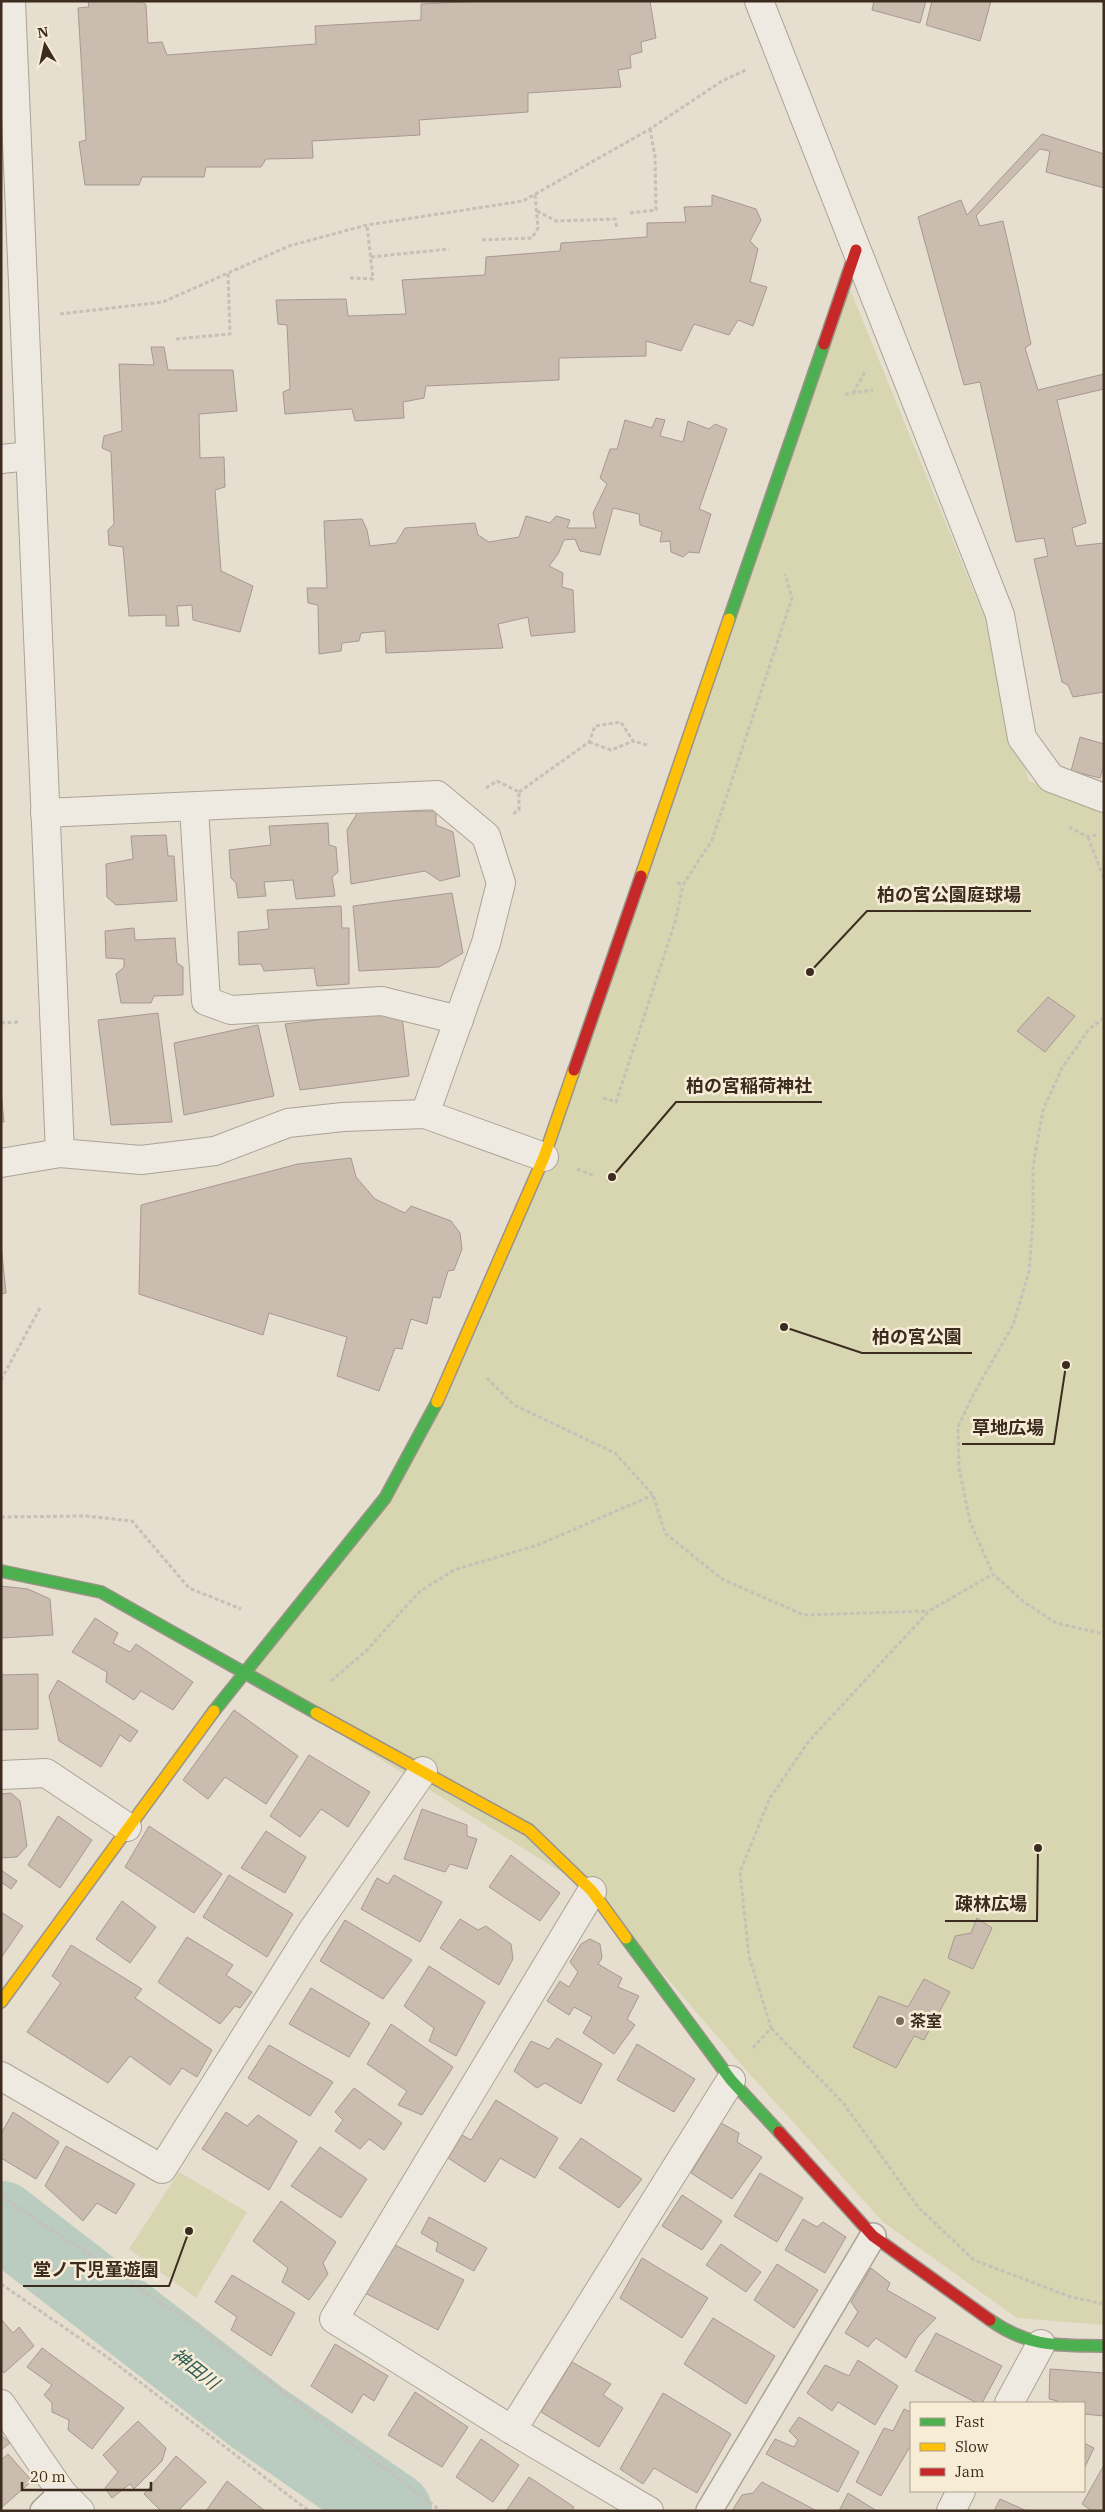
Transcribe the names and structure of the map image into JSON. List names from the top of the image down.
{
  "water": ["神田川"],
  "places": [
    "柏の宮公園庭球場",
    "柏の宮稲荷神社",
    "柏の宮公園",
    "草地広場",
    "疎林広場",
    "茶室",
    "堂ノ下児童遊園"
  ],
  "legend": ["Fast", "Slow", "Jam"],
  "scale_bar": "20 m",
  "north": "top"
}
